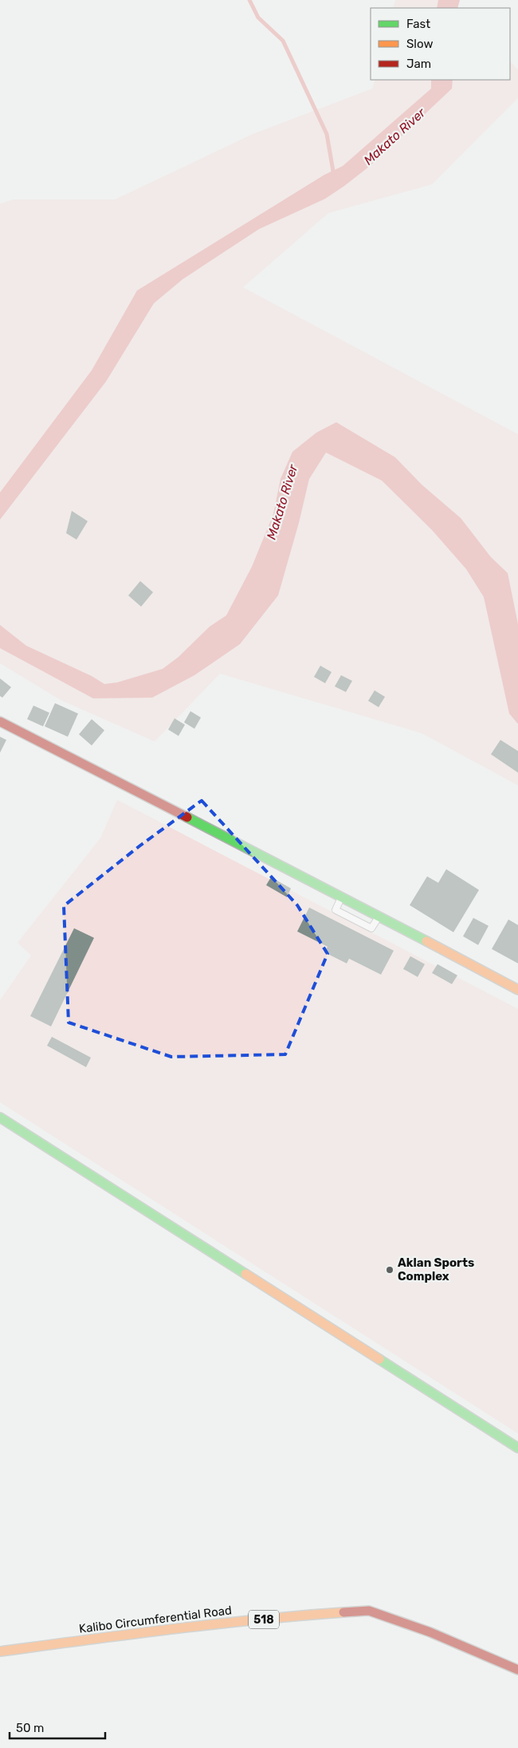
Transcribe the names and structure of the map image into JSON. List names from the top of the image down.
{
  "streets": {
    "street": ["Kalibo Circumferential Road", "518"]
  },
  "water": ["Makato River"],
  "places": ["Aklan Sports Complex"],
  "legend": ["Fast", "Slow", "Jam"],
  "scale_bar": "50 m"
}
